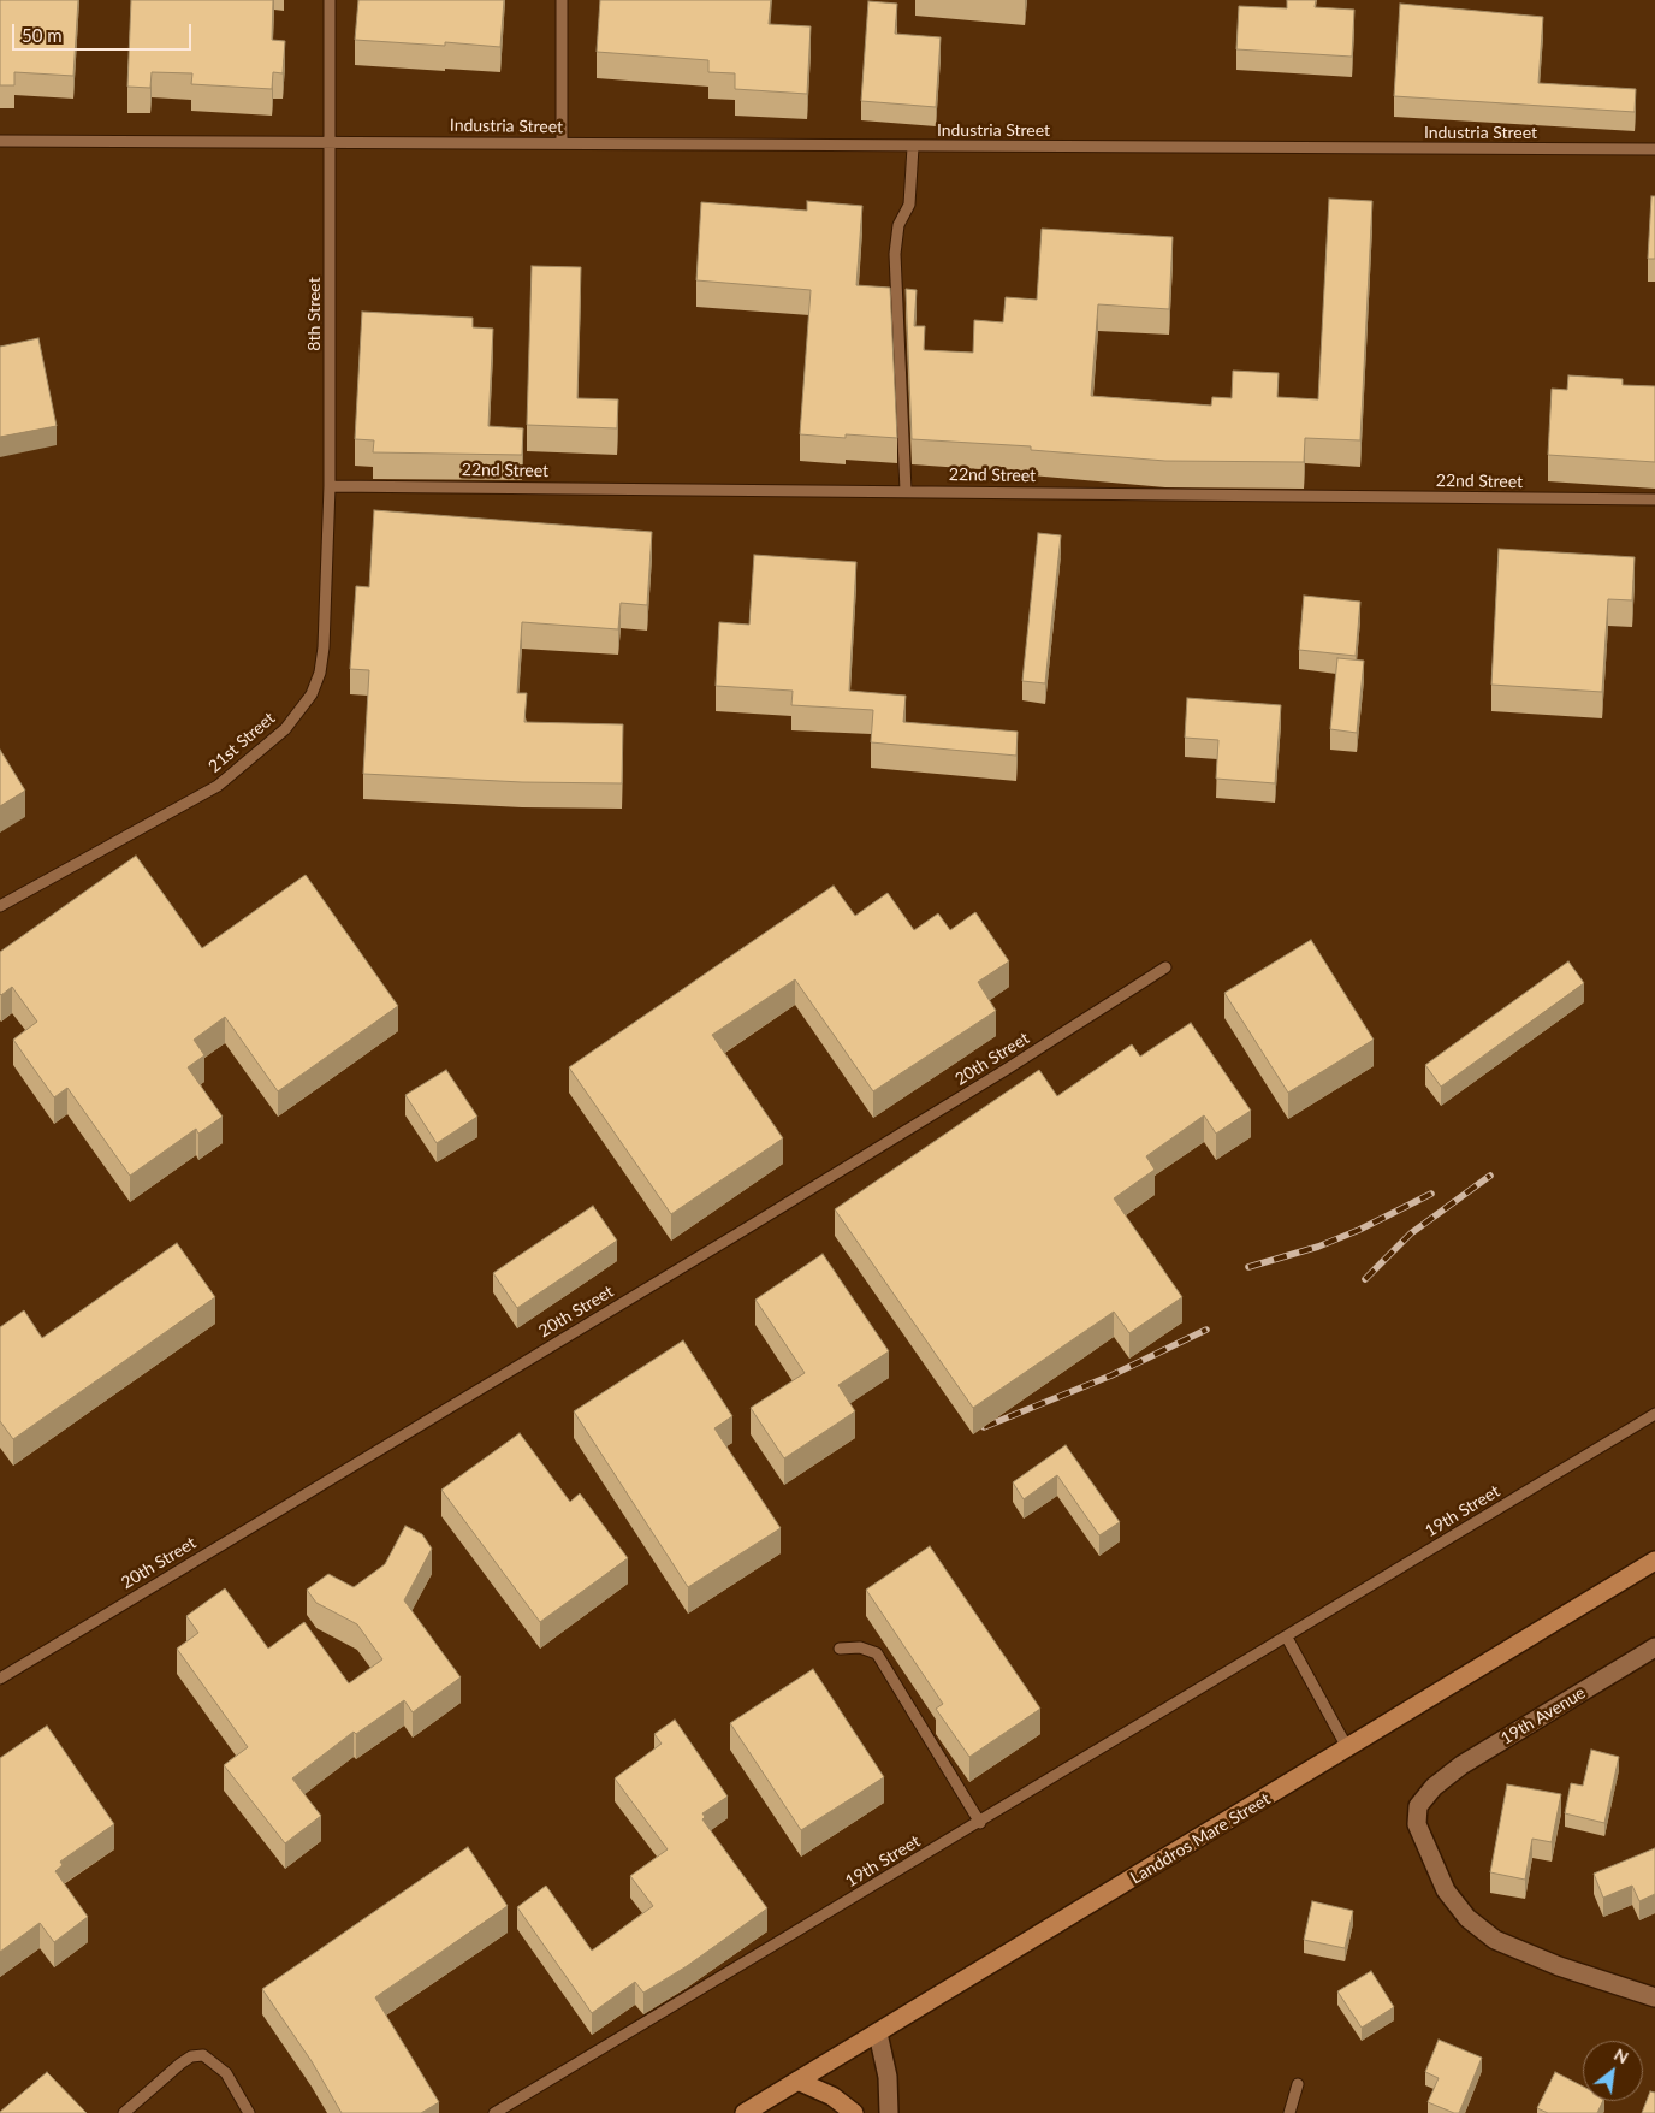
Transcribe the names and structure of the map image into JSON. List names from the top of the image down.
{
  "streets": {
    "main road": ["Landdros Mare Street"],
    "street": ["19th Avenue"],
    "lane": [
      "Industria Street",
      "8th Street",
      "22nd Street",
      "21st Street",
      "20th Street",
      "19th Street"
    ]
  },
  "crossings": [
    ["Industria Street", "8th Street"],
    ["8th Street", "22nd Street"],
    ["8th Street", "21st Street"],
    ["22nd Street", "21st Street"]
  ],
  "scale_bar": "50 m",
  "north": "top right"
}
